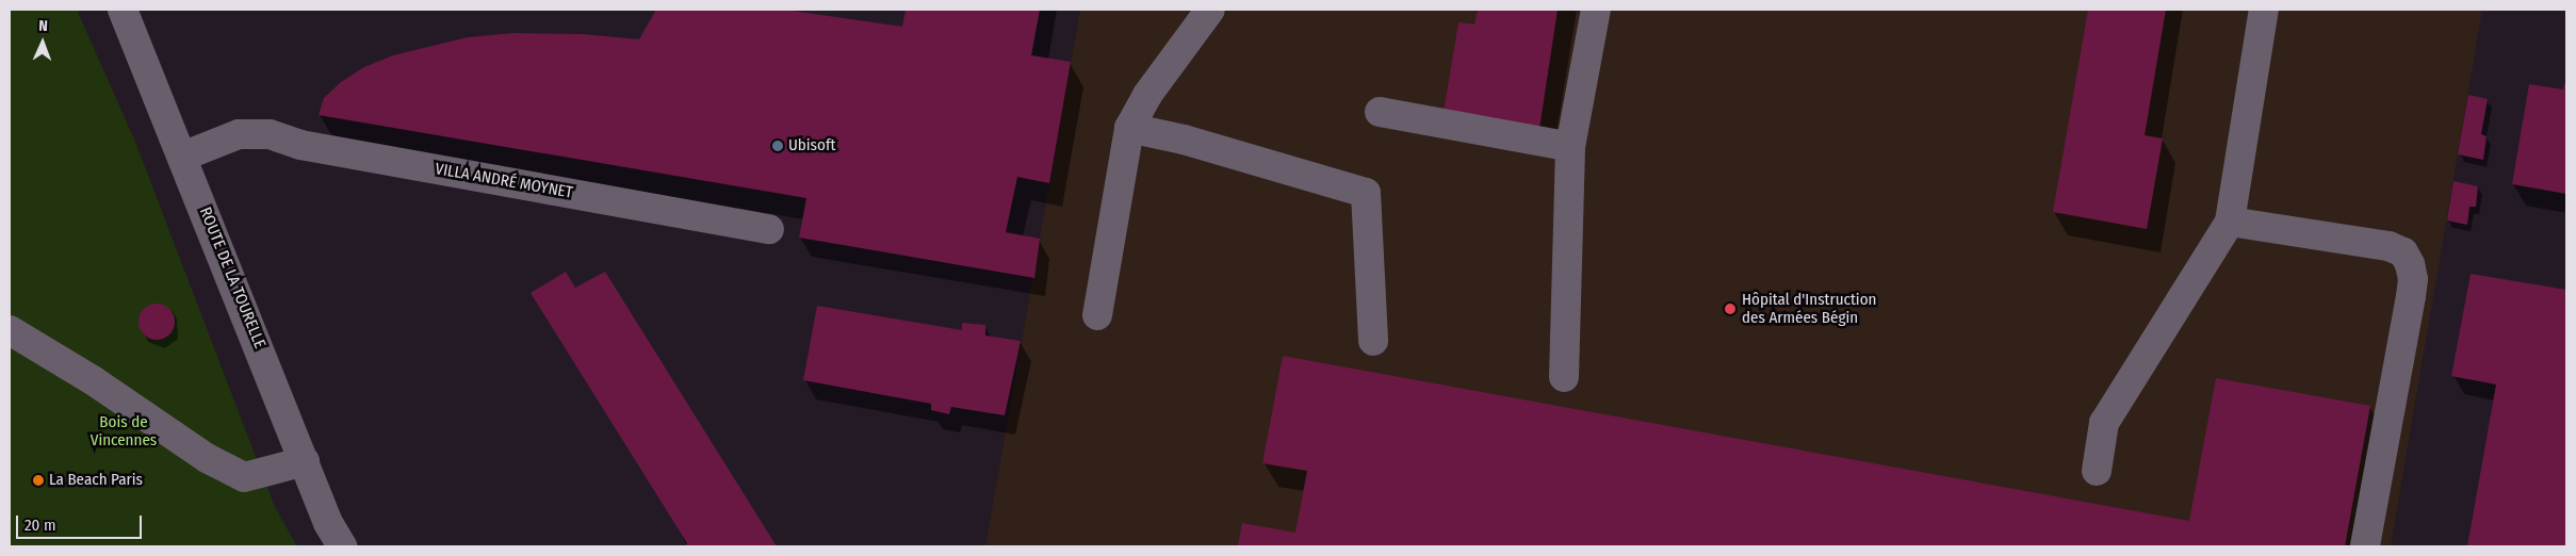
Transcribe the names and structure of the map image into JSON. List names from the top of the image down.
{
  "streets": {
    "street": ["VILLA ANDRÉ MOYNET", "ROUTE DE LA TOURELLE"]
  },
  "crossings": [
    ["VILLA ANDRÉ MOYNET", "ROUTE DE LA TOURELLE"]
  ],
  "parks": ["Bois de Vincennes"],
  "places": ["Ubisoft", "Hôpital d'Instruction des Armées Bégin", "La Beach Paris"],
  "scale_bar": "20 m",
  "north": "top"
}
